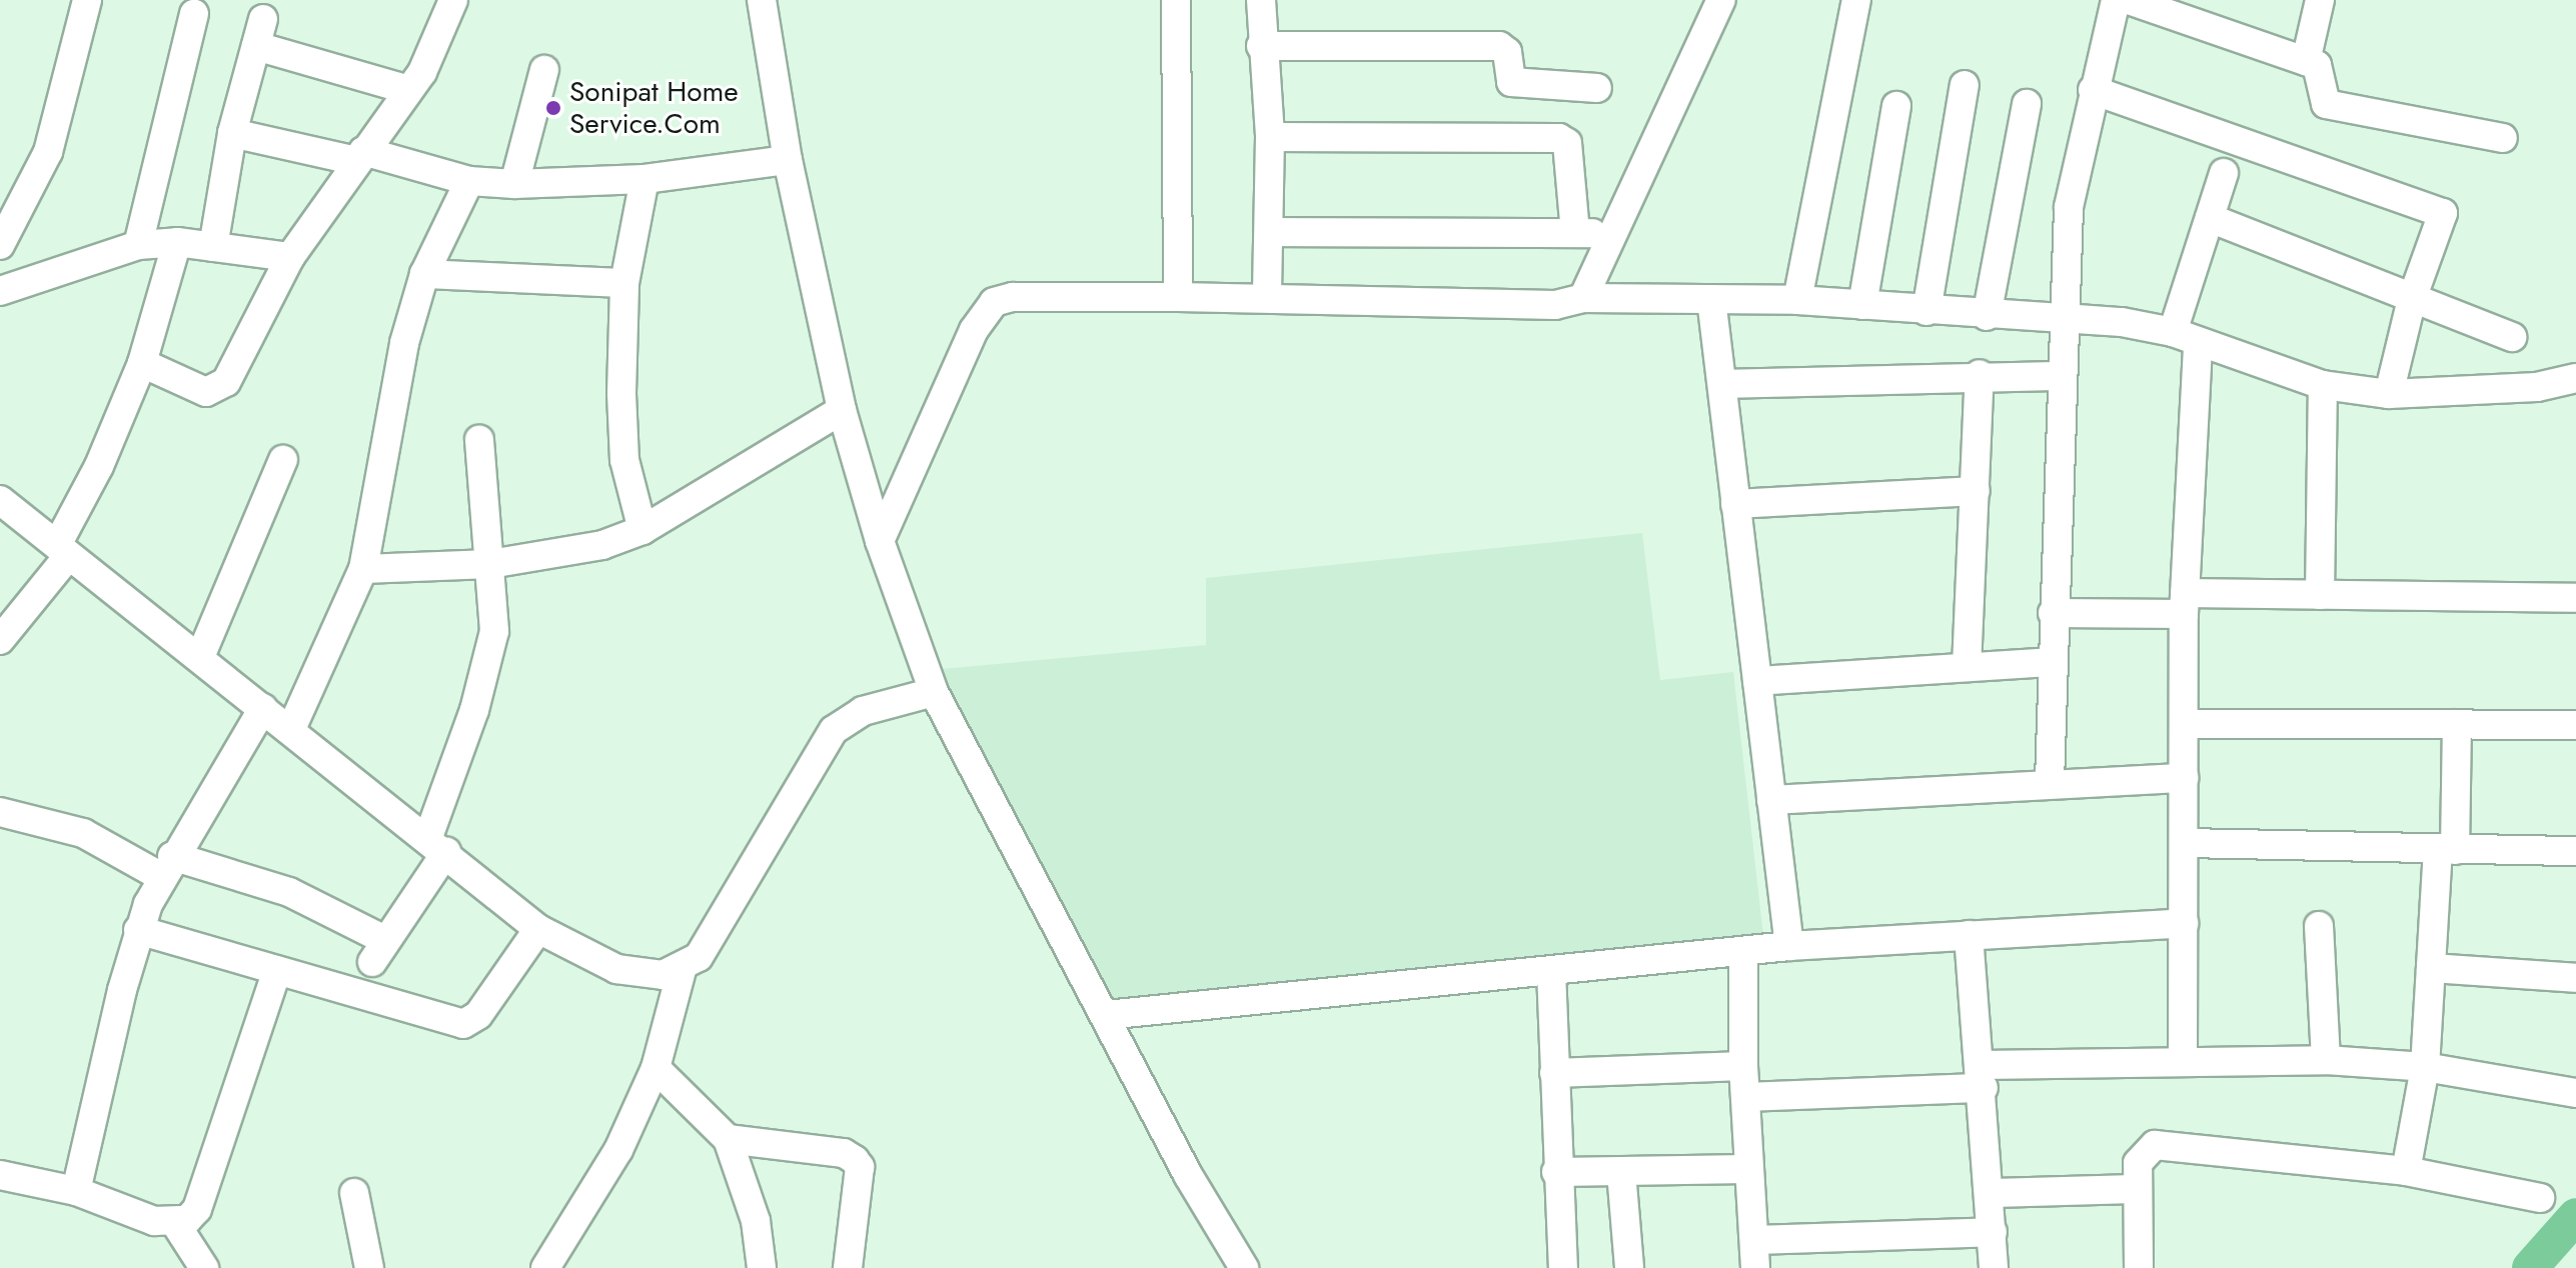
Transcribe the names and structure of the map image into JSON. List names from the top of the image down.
{
  "places": ["Sonipat Home Service.Com"]
}
